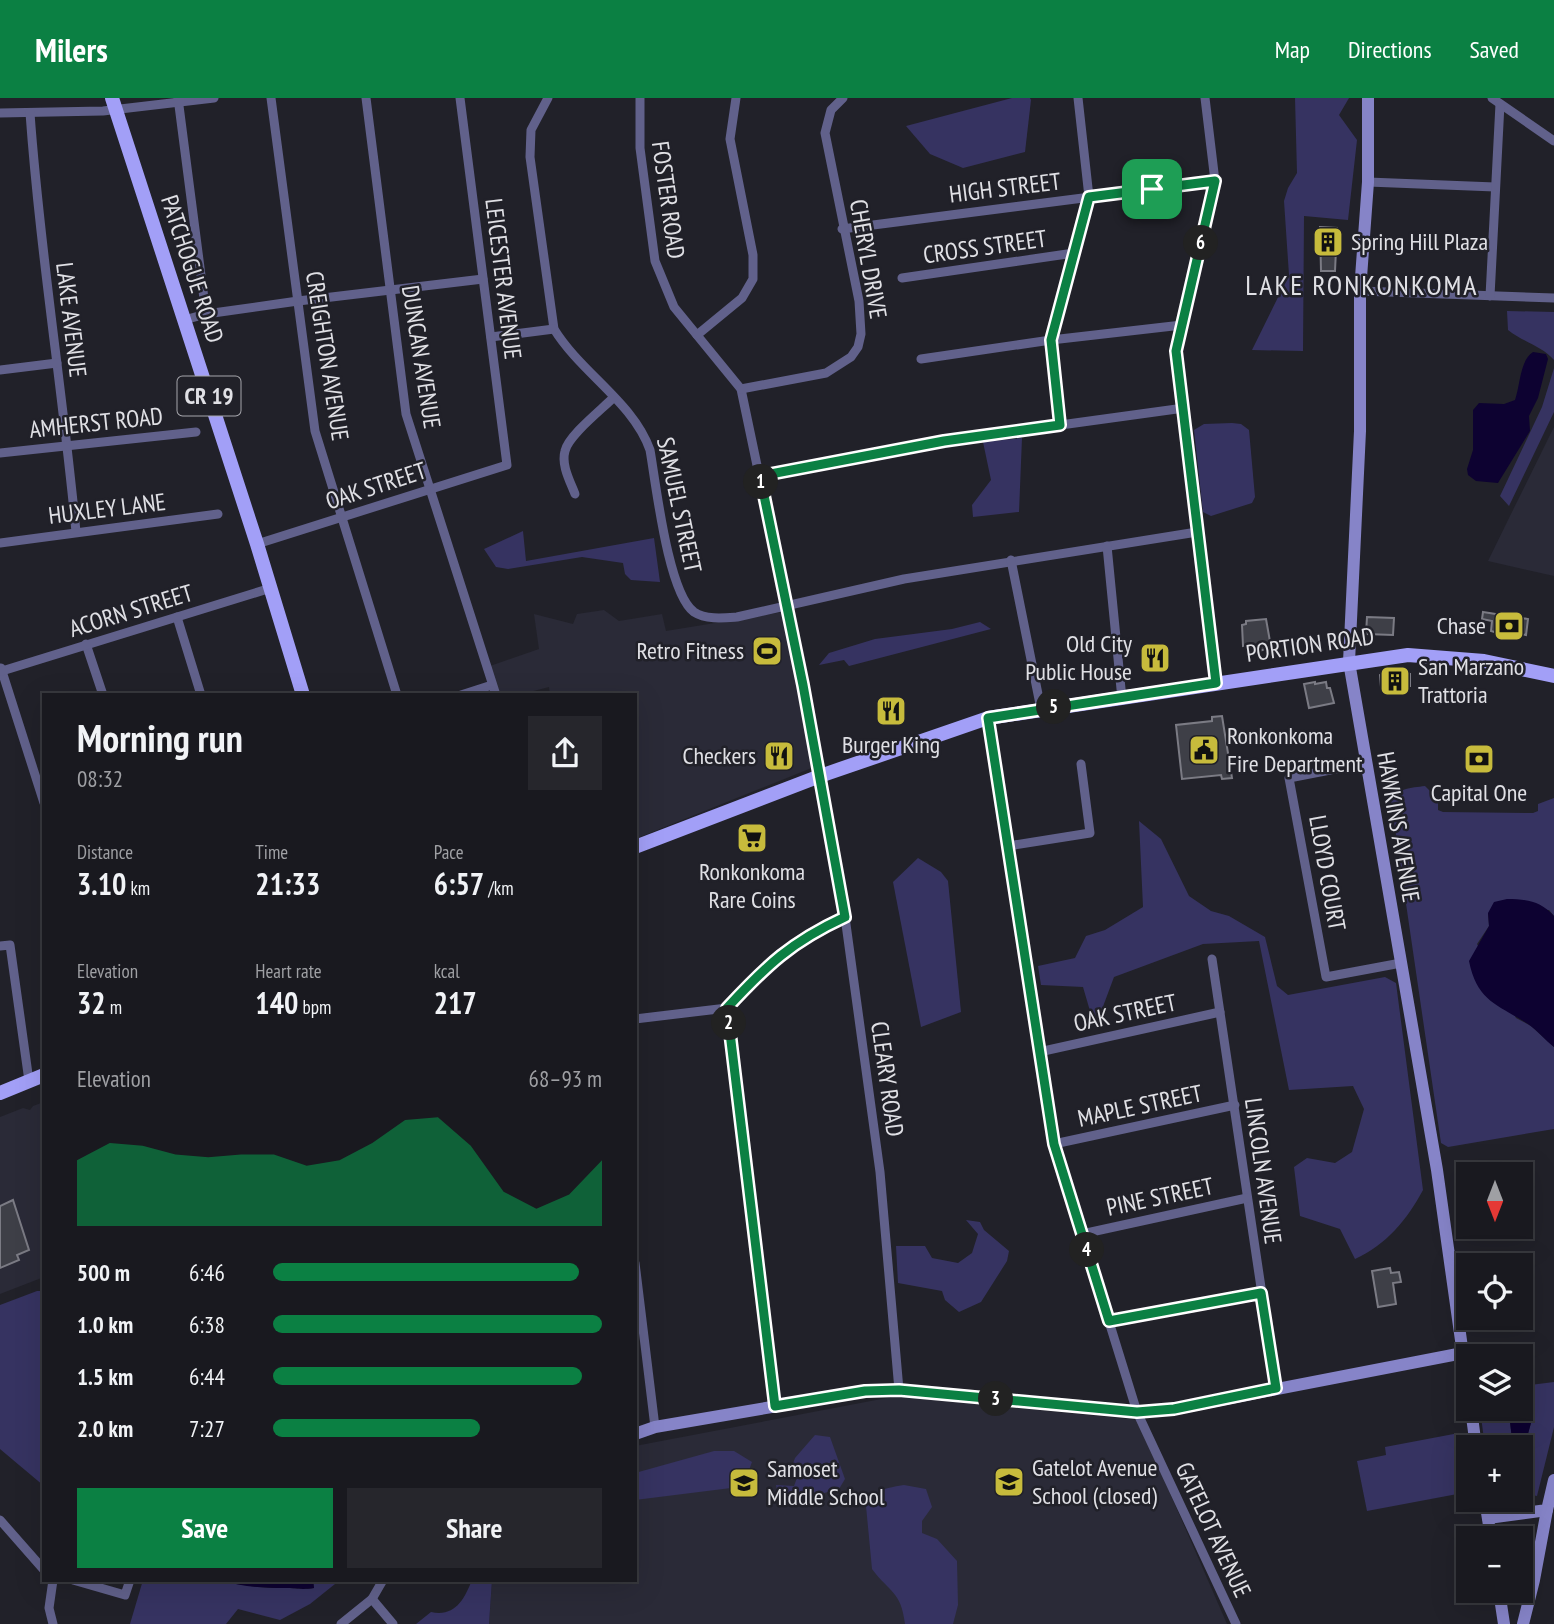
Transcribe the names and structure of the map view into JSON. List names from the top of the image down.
{
  "streets": {
    "main road": ["PATCHOGUE ROAD", "CR 19", "PORTION ROAD"],
    "street": [
      "HIGH STREET",
      "FOSTER ROAD",
      "CROSS STREET",
      "CHERYL DRIVE",
      "LEICESTER AVENUE",
      "LAKE AVENUE",
      "CREIGHTON AVENUE",
      "DUNCAN AVENUE",
      "AMHERST ROAD",
      "OAK STREET",
      "SAMUEL STREET",
      "HUXLEY LANE",
      "ACORN STREET",
      "HAWKINS AVENUE",
      "LLOYD COURT",
      "CLEARY ROAD",
      "MAPLE STREET",
      "LINCOLN AVENUE",
      "PINE STREET",
      "GATELOT AVENUE"
    ]
  },
  "crossings": [
    ["HIGH STREET", "CHERYL DRIVE"],
    ["FOSTER ROAD", "CHERYL DRIVE"],
    ["FOSTER ROAD", "SAMUEL STREET"],
    ["FOSTER ROAD", "PORTION ROAD"],
    ["FOSTER ROAD", "CLEARY ROAD"],
    ["PATCHOGUE ROAD", "OAK STREET"],
    ["PATCHOGUE ROAD", "ACORN STREET"],
    ["LEICESTER AVENUE", "OAK STREET"],
    ["LAKE AVENUE", "AMHERST ROAD"],
    ["LAKE AVENUE", "HUXLEY LANE"],
    ["CREIGHTON AVENUE", "OAK STREET"],
    ["DUNCAN AVENUE", "OAK STREET"],
    ["OAK STREET", "LINCOLN AVENUE"],
    ["OAK STREET", "GATELOT AVENUE"],
    ["PORTION ROAD", "HAWKINS AVENUE"],
    ["PORTION ROAD", "CLEARY ROAD"],
    ["PORTION ROAD", "GATELOT AVENUE"],
    ["HAWKINS AVENUE", "LLOYD COURT"],
    ["MAPLE STREET", "LINCOLN AVENUE"],
    ["MAPLE STREET", "GATELOT AVENUE"],
    ["LINCOLN AVENUE", "PINE STREET"],
    ["PINE STREET", "GATELOT AVENUE"]
  ],
  "districts": ["LAKE RONKONKOMA"],
  "places": {
    "building": ["Spring Hill Plaza", "San Marzano Trattoria"],
    "bank": ["Chase", "Capital One"],
    "sports": ["Retro Fitness"],
    "restaurant": ["Old City Public House", "Burger King", "Checkers"],
    "public building": ["Ronkonkoma Fire Department"],
    "supermarket": ["Ronkonkoma Rare Coins"],
    "school or university": ["Gatelot Avenue School (closed)", "Samoset Middle School"]
  },
  "north": "bottom",
  "page": {
    "header": "Milers",
    "nav": ["Map", "Directions", "Saved"],
    "pins": [
      "6",
      "1",
      "5",
      "2",
      "4",
      "3"
    ],
    "heading": ["Morning run", "08:32"],
    "stats": [
      ["Distance", "3.10 km"],
      ["Time", "21:33"],
      ["Pace", "6:57 /km"],
      ["Elevation", "32 m"],
      ["Heart rate", "140 bpm"],
      ["kcal", "217"]
    ],
    "chart": ["Elevation", "68–93 m"],
    "map_buttons": ["+", "−"],
    "list": [
      {
        "name": "500 m",
        "note": "6:46"
      },
      {
        "name": "1.0 km",
        "note": "6:38"
      },
      {
        "name": "1.5 km",
        "note": "6:44"
      },
      {
        "name": "2.0 km",
        "note": "7:27"
      }
    ],
    "buttons": ["Save", "Share"]
  }
}
